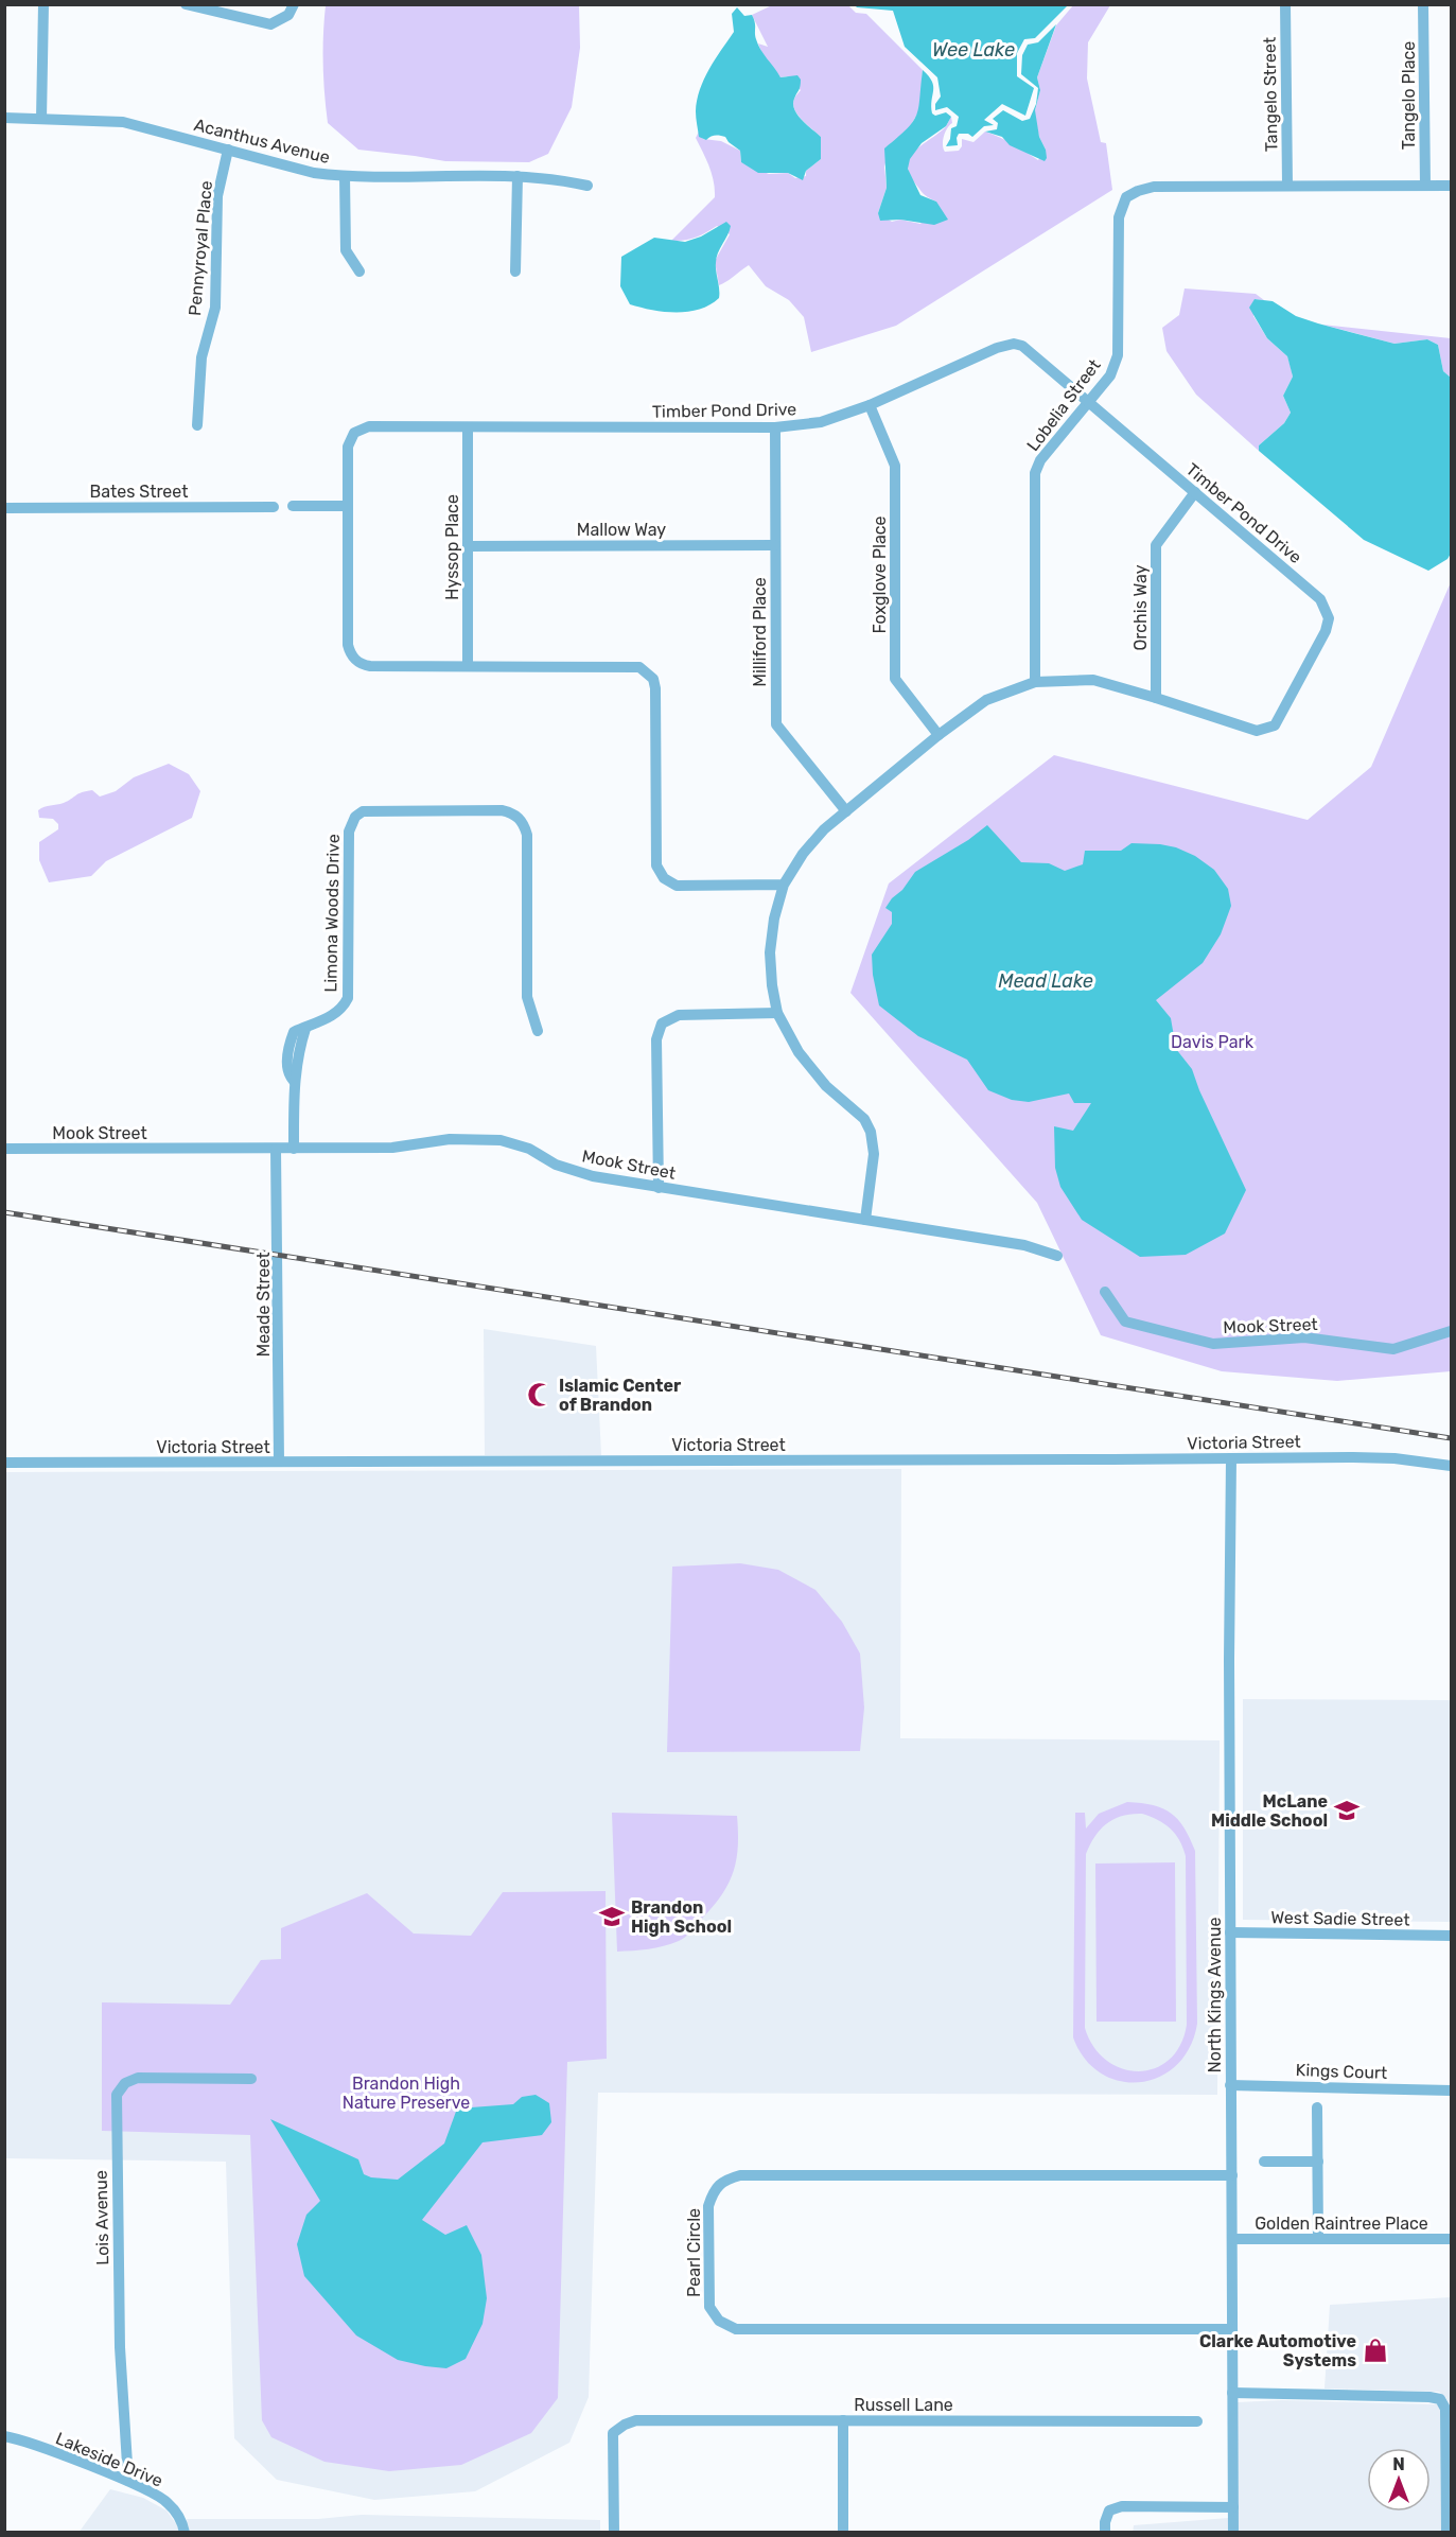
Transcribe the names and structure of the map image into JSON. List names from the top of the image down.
{
  "streets": {
    "street": [
      "Tangelo Street",
      "Tangelo Place",
      "Acanthus Avenue",
      "Pennyroyal Place",
      "Lobelia Street",
      "Timber Pond Drive",
      "Bates Street",
      "Mallow Way",
      "Hyssop Place",
      "Foxglove Place",
      "Orchis Way",
      "Milliford Place",
      "Limona Woods Drive",
      "Mook Street",
      "Meade Street",
      "Victoria Street",
      "West Sadie Street",
      "North Kings Avenue",
      "Kings Court",
      "Lois Avenue",
      "Golden Raintree Place",
      "Pearl Circle",
      "Russell Lane",
      "Lakeside Drive"
    ]
  },
  "crossings": [
    ["Tangelo Street", "Lobelia Street"],
    ["Tangelo Place", "Lobelia Street"],
    ["Acanthus Avenue", "Pennyroyal Place"],
    ["Lobelia Street", "Timber Pond Drive"],
    ["Timber Pond Drive", "Hyssop Place"],
    ["Timber Pond Drive", "Foxglove Place"],
    ["Timber Pond Drive", "Orchis Way"],
    ["Timber Pond Drive", "Milliford Place"],
    ["Timber Pond Drive", "Mook Street"],
    ["Mallow Way", "Hyssop Place"],
    ["Mallow Way", "Milliford Place"],
    ["Limona Woods Drive", "Mook Street"],
    ["Mook Street", "Meade Street"],
    ["Meade Street", "Victoria Street"],
    ["Victoria Street", "North Kings Avenue"],
    ["West Sadie Street", "North Kings Avenue"],
    ["North Kings Avenue", "Kings Court"],
    ["North Kings Avenue", "Golden Raintree Place"],
    ["North Kings Avenue", "Pearl Circle"],
    ["Lois Avenue", "Lakeside Drive"]
  ],
  "water": ["Wee Lake", "Mead Lake"],
  "parks": ["Davis Park", "Brandon High Nature Preserve"],
  "places": {
    "mosque": ["Islamic Center of Brandon"],
    "school or university": ["McLane Middle School", "Brandon High School"],
    "shop": ["Clarke Automotive Systems"]
  },
  "north": "top"
}
